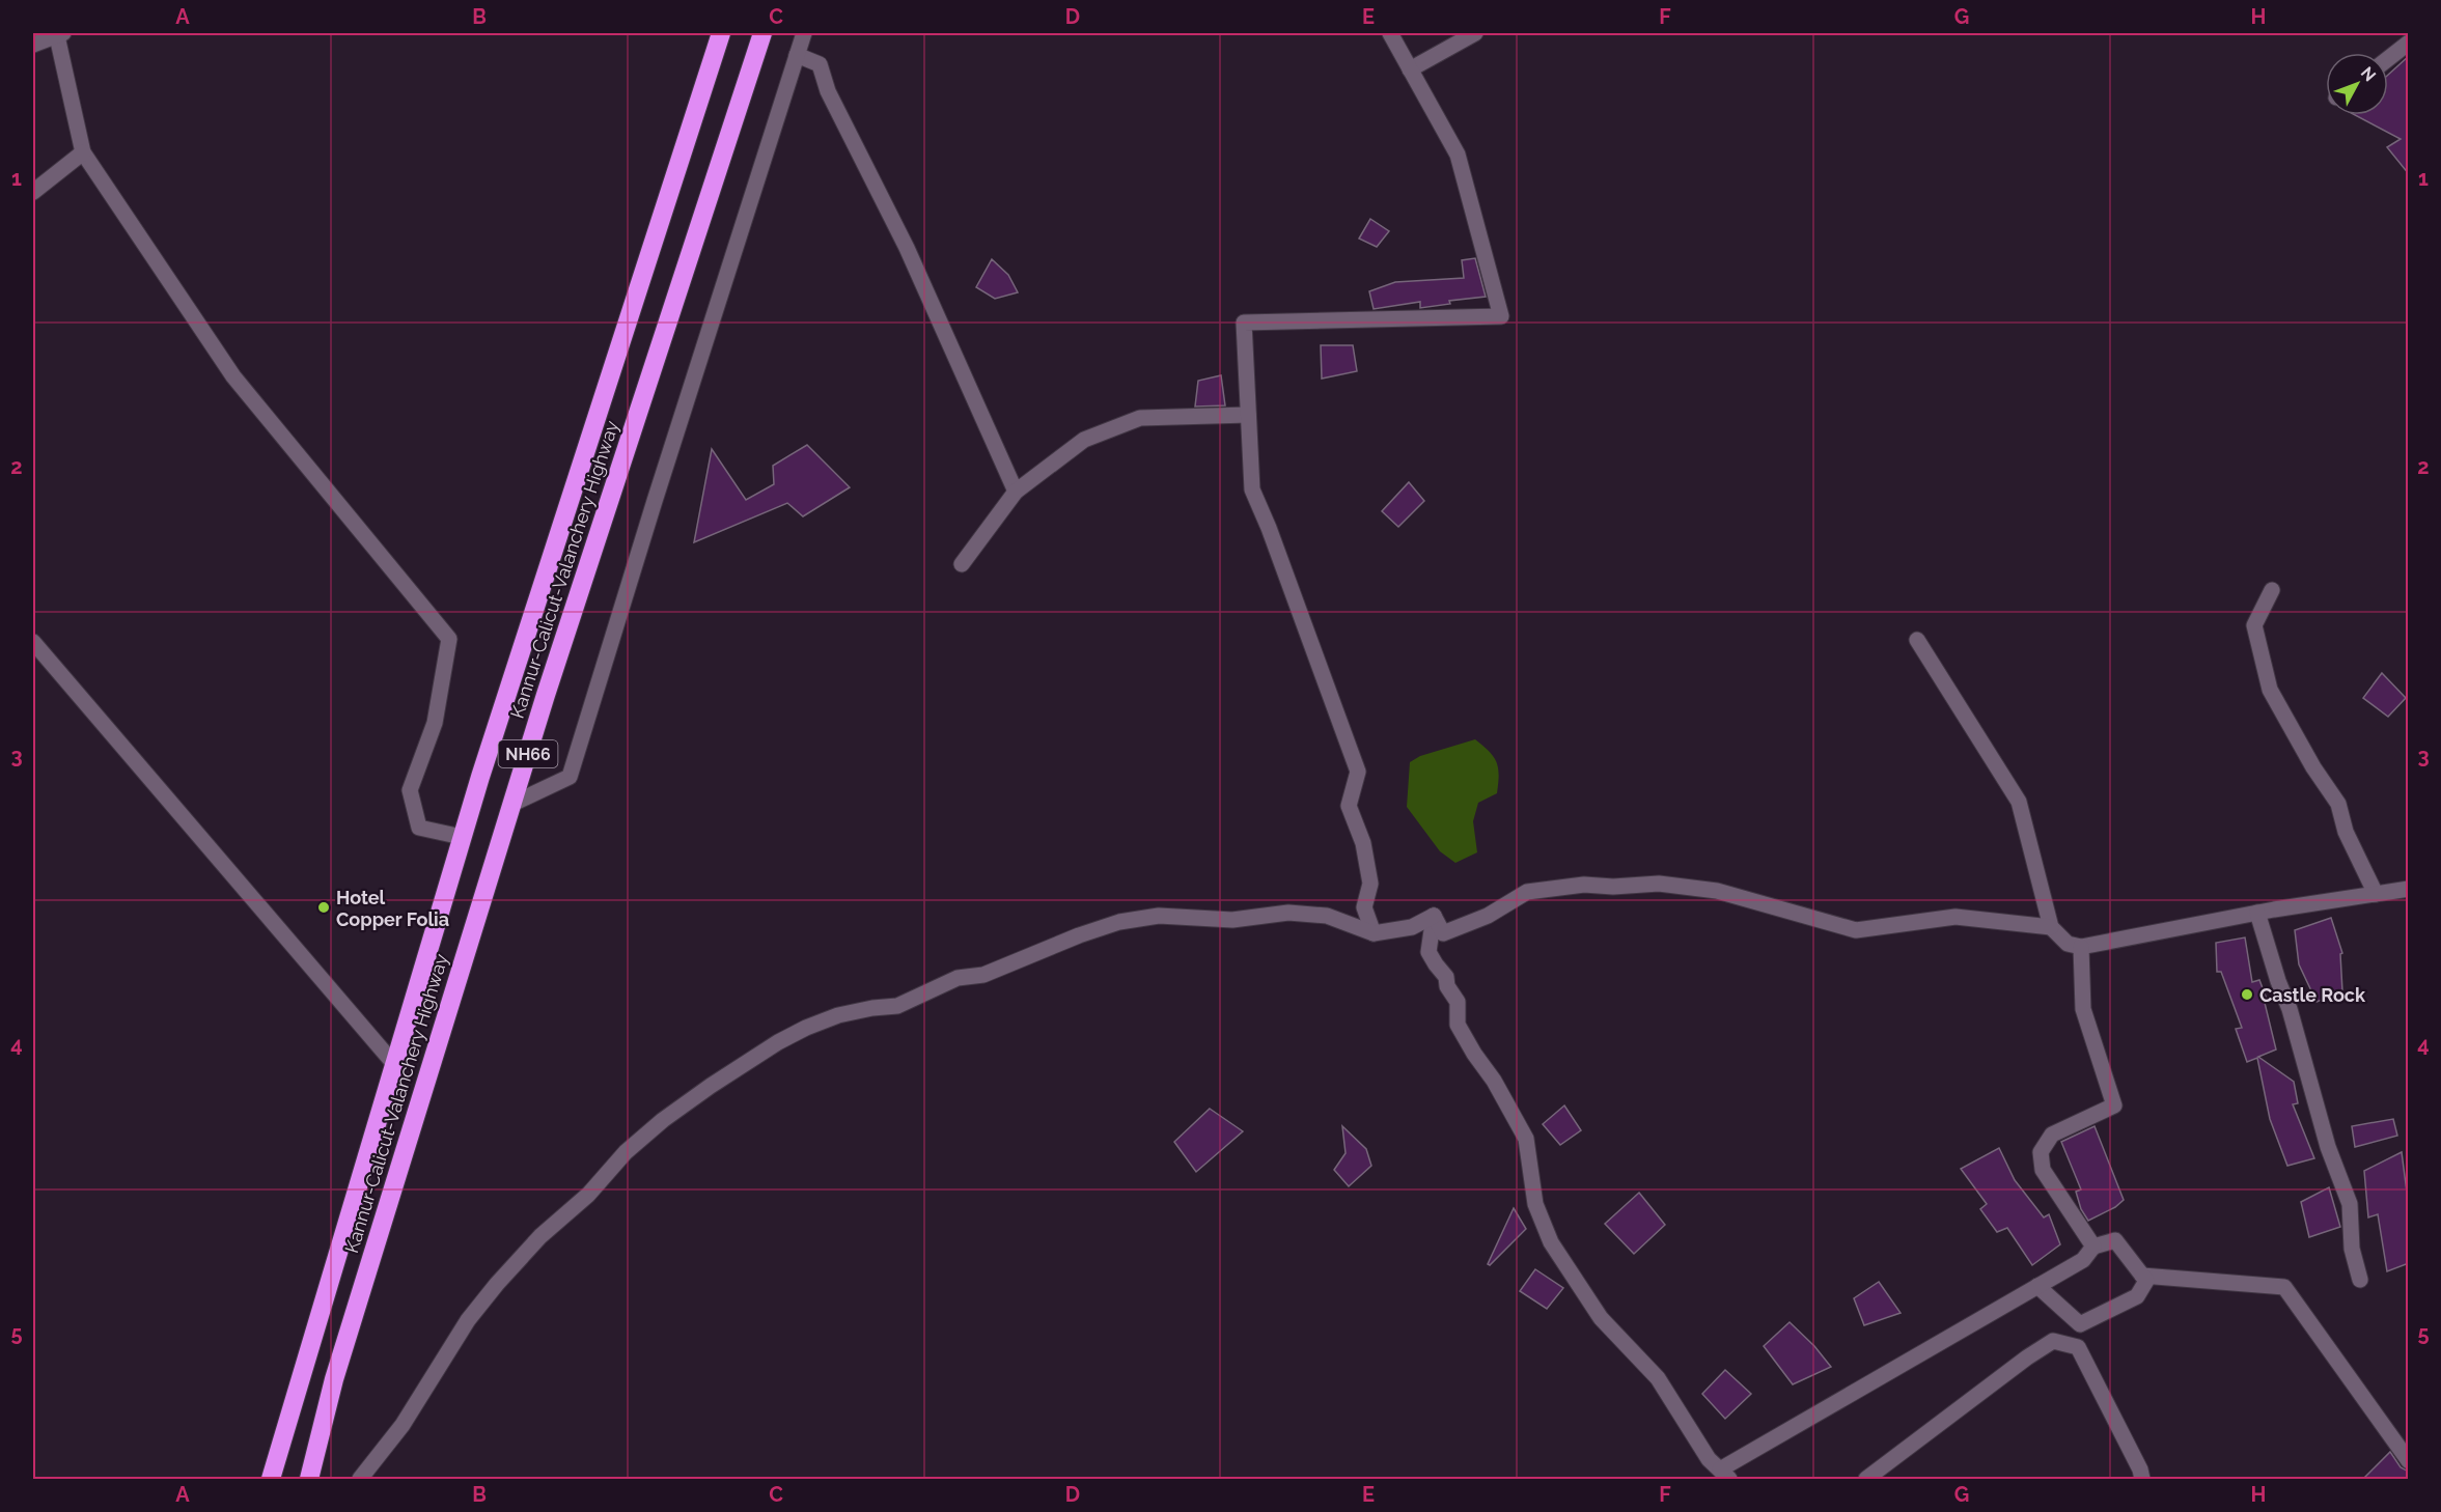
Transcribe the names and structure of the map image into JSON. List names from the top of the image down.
{
  "streets": {
    "highway": ["Kannur-Calicut-Valanchery Highway", "NH66"]
  },
  "places": ["Hotel Copper Folia", "Castle Rock"],
  "north": "top right",
  "grid": {
    "columns": [
      "A",
      "B",
      "C",
      "D",
      "E",
      "F",
      "G",
      "H"
    ],
    "rows": [
      "1",
      "2",
      "3",
      "4",
      "5"
    ]
  }
}
